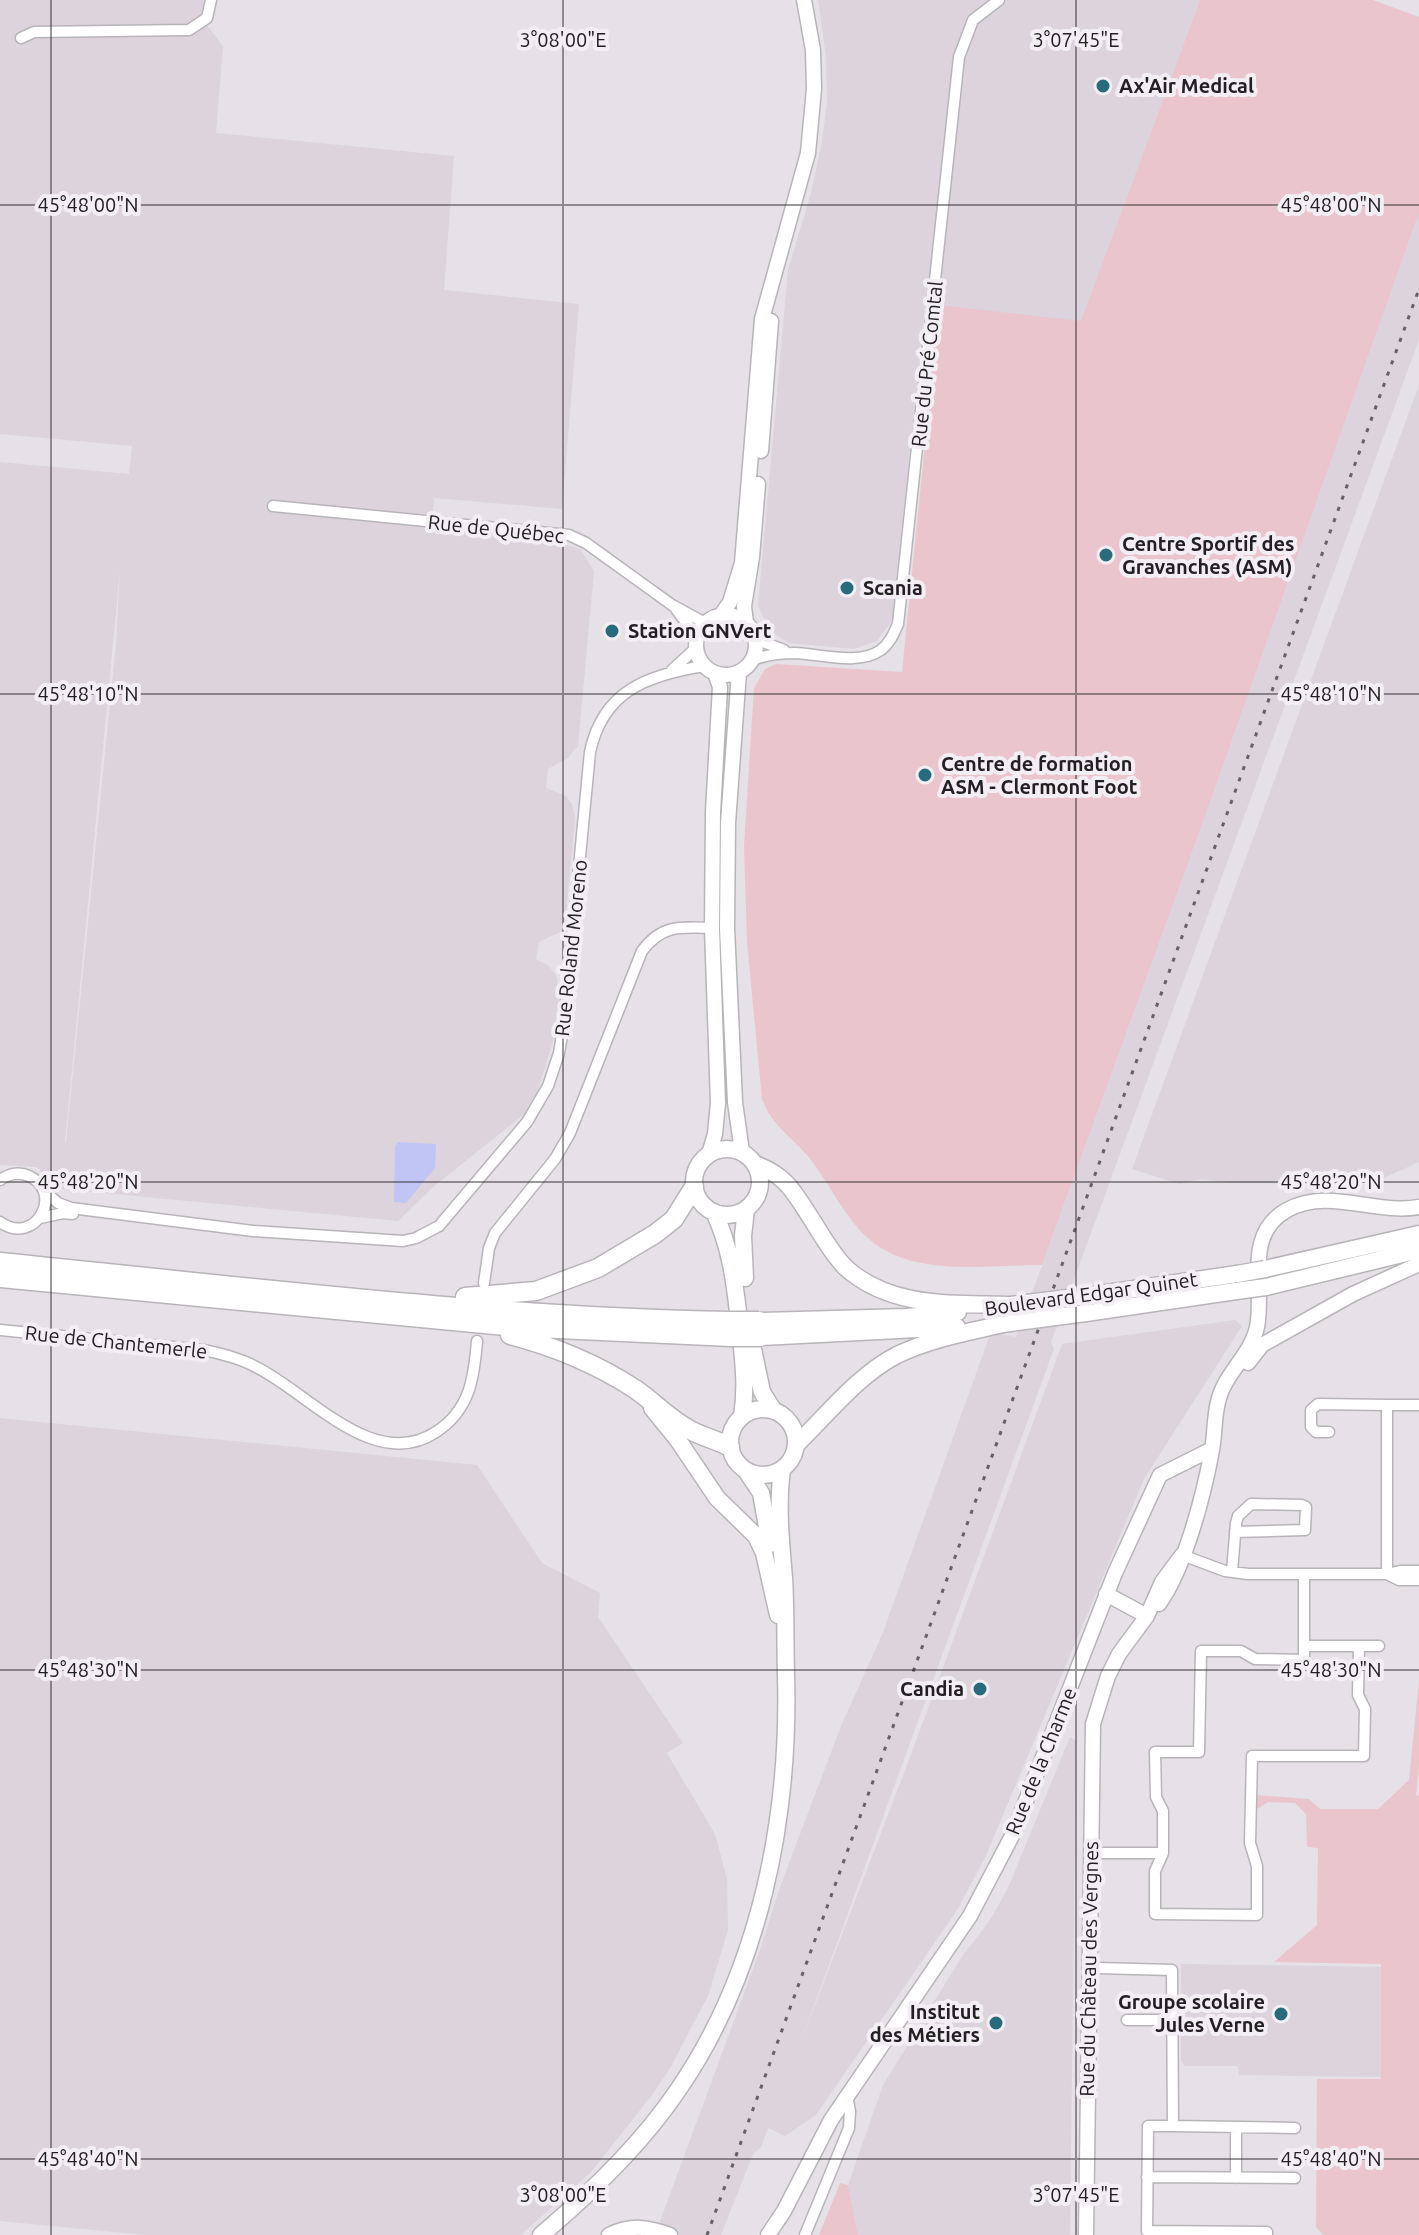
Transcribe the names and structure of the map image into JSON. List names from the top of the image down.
{
  "streets": {
    "main road": ["Boulevard Edgar Quinet", "Rue de la Charme", "Rue du Château des Vergnes"],
    "street": [
      "Rue du Pré Comtal",
      "Rue de Québec",
      "Rue Roland Moreno",
      "Rue de Chantemerle"
    ]
  },
  "crossings": [
    ["Rue du Pré Comtal", "Rue de Québec"]
  ],
  "places": [
    "Ax'Air Medical",
    "Centre Sportif des Gravanches (ASM)",
    "Scania",
    "Station GNVert",
    "Centre de formation ASM - Clermont Foot",
    "Candia",
    "Groupe scolaire Jules Verne",
    "Institut des Métiers"
  ],
  "coordinates": [
    "3°08'00\"E",
    "3°07'45\"E",
    "45°48'00\"N",
    "45°48'10\"N",
    "45°48'20\"N",
    "45°48'30\"N",
    "45°48'40\"N"
  ]
}
